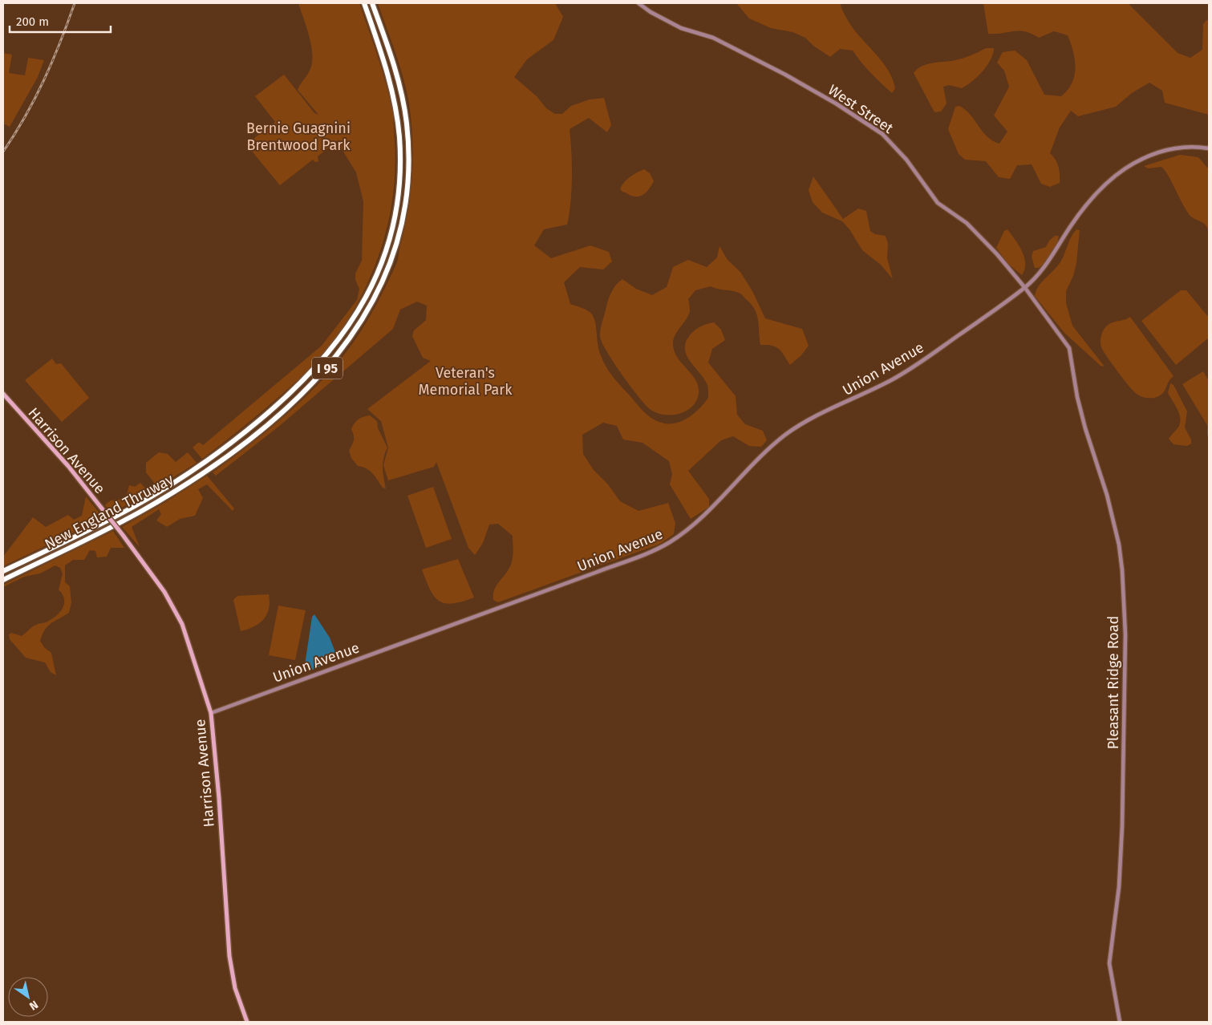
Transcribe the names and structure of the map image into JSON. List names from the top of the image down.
{
  "streets": {
    "highway": ["I 95", "New England Thruway"],
    "main road": ["Harrison Avenue"],
    "street": ["West Street", "Union Avenue", "Pleasant Ridge Road"]
  },
  "crossings": [
    ["West Street", "Union Avenue"],
    ["West Street", "Pleasant Ridge Road"],
    ["Union Avenue", "Harrison Avenue"]
  ],
  "parks": ["Bernie Guagnini Brentwood Park", "Veteran's Memorial Park"],
  "scale_bar": "200 m",
  "north": "bottom right"
}
